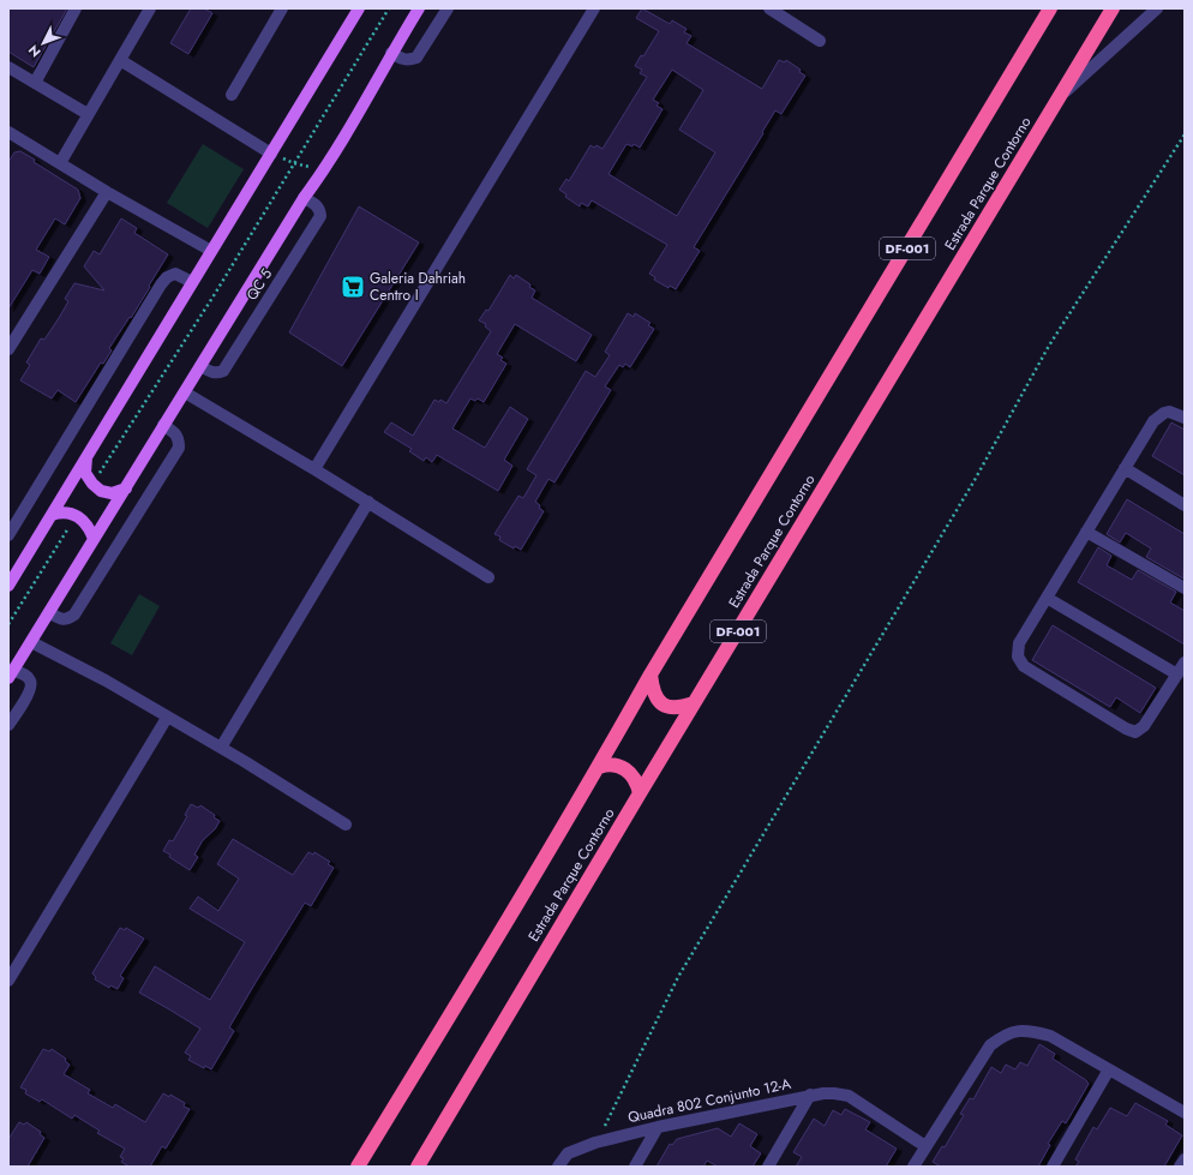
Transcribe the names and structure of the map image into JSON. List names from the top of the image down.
{
  "streets": {
    "highway": ["Estrada Parque Contorno", "DF-001"],
    "street": ["QC 5", "Quadra 802 Conjunto 12-A"]
  },
  "places": {
    "supermarket": ["Galeria Dahriah Centro I"]
  },
  "north": "bottom left"
}
